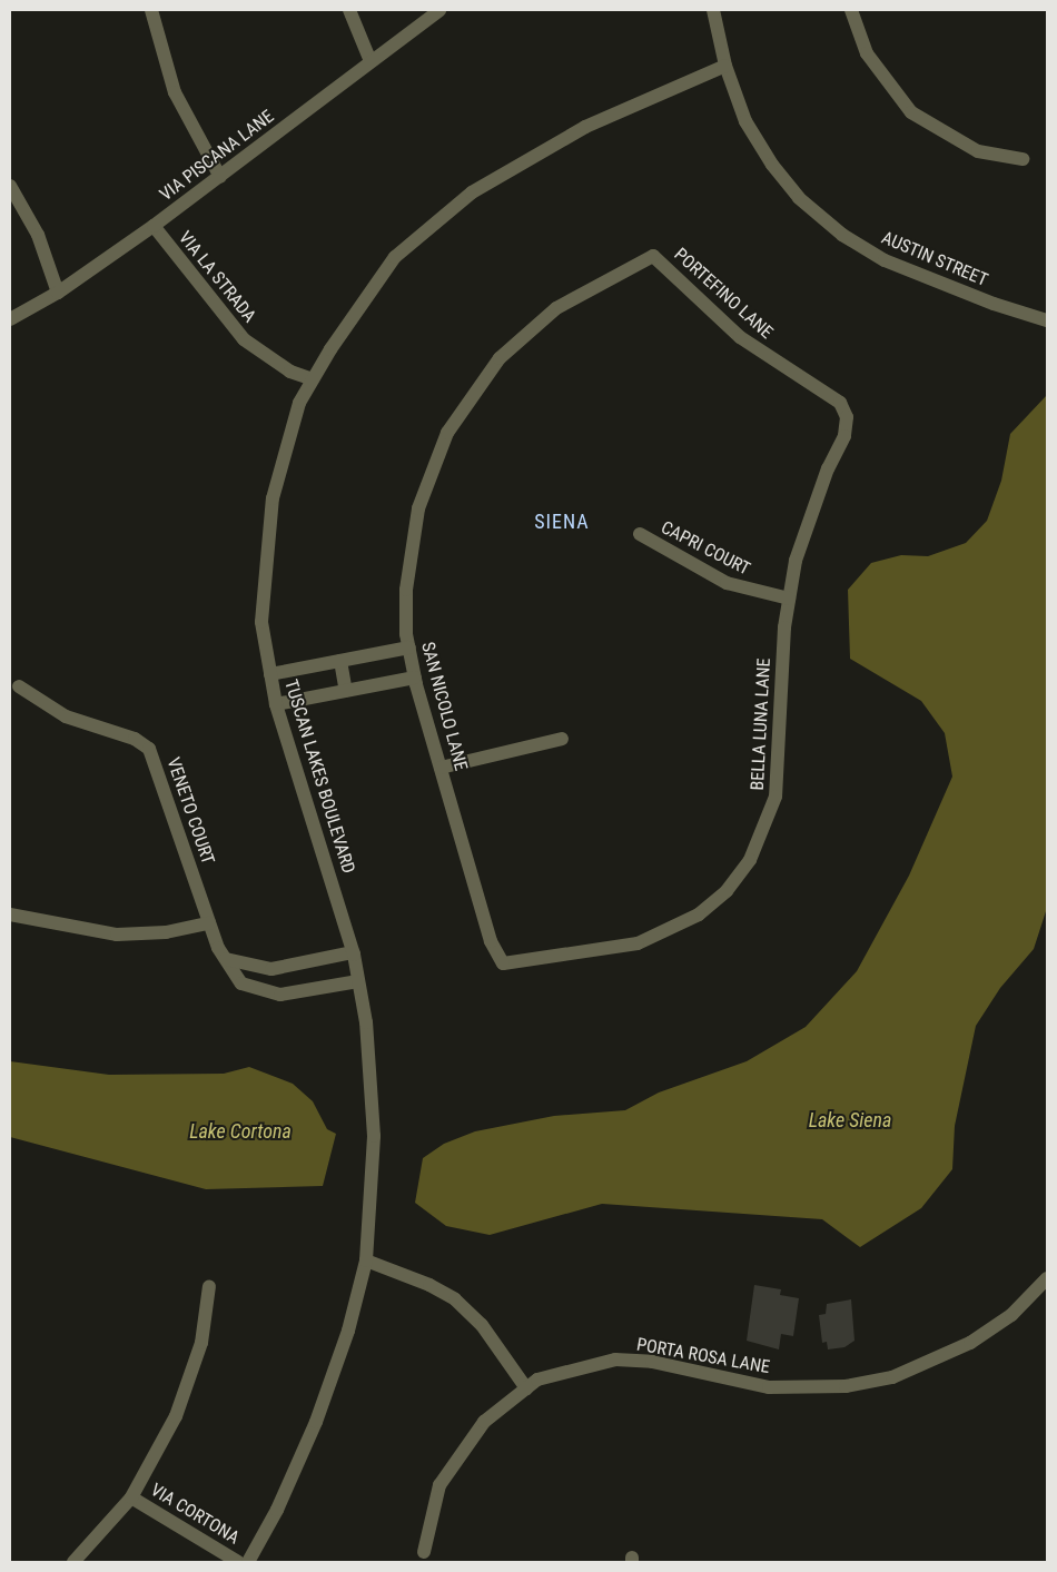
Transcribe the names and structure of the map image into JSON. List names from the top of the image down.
{
  "streets": {
    "street": [
      "VIA PISCANA LANE",
      "AUSTIN STREET",
      "VIA LA STRADA",
      "PORTEFINO LANE",
      "CAPRI COURT",
      "SAN NICOLO LANE",
      "BELLA LUNA LANE",
      "TUSCAN LAKES BOULEVARD",
      "VENETO COURT",
      "PORTA ROSA LANE",
      "VIA CORTONA"
    ]
  },
  "crossings": [
    ["VIA PISCANA LANE", "VIA LA STRADA"],
    ["AUSTIN STREET", "TUSCAN LAKES BOULEVARD"],
    ["VIA LA STRADA", "TUSCAN LAKES BOULEVARD"],
    ["PORTEFINO LANE", "SAN NICOLO LANE"],
    ["PORTEFINO LANE", "BELLA LUNA LANE"],
    ["CAPRI COURT", "BELLA LUNA LANE"],
    ["SAN NICOLO LANE", "BELLA LUNA LANE"],
    ["TUSCAN LAKES BOULEVARD", "VENETO COURT"]
  ],
  "districts": ["SIENA"],
  "water": ["Lake Siena", "Lake Cortona"]
}
